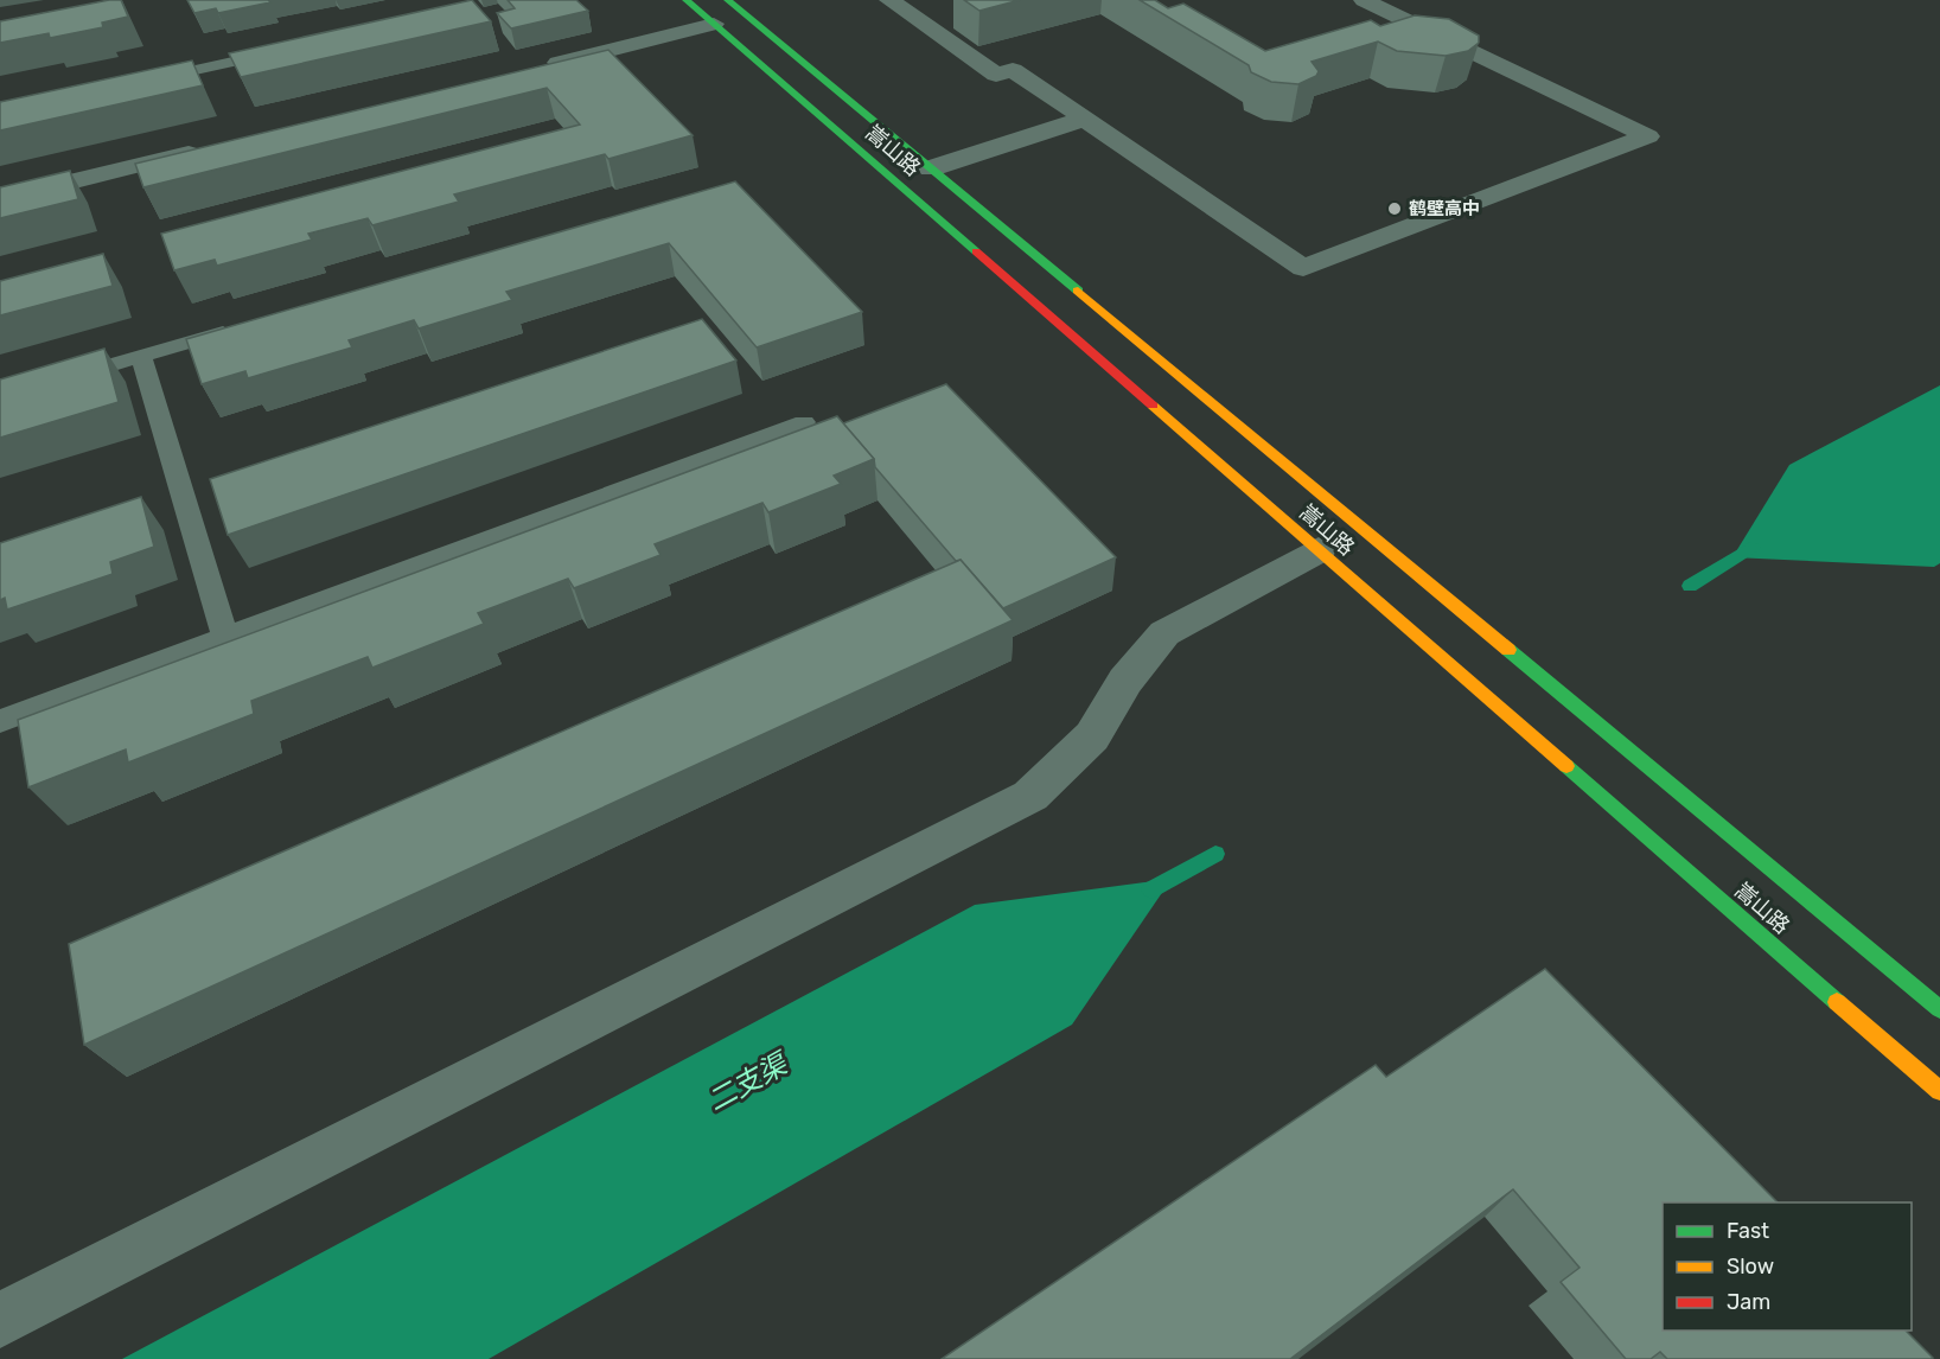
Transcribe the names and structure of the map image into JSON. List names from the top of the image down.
{
  "streets": {
    "street": ["嵩山路"]
  },
  "water": ["二支渠"],
  "places": ["鹤壁高中"],
  "legend": ["Fast", "Slow", "Jam"]
}
